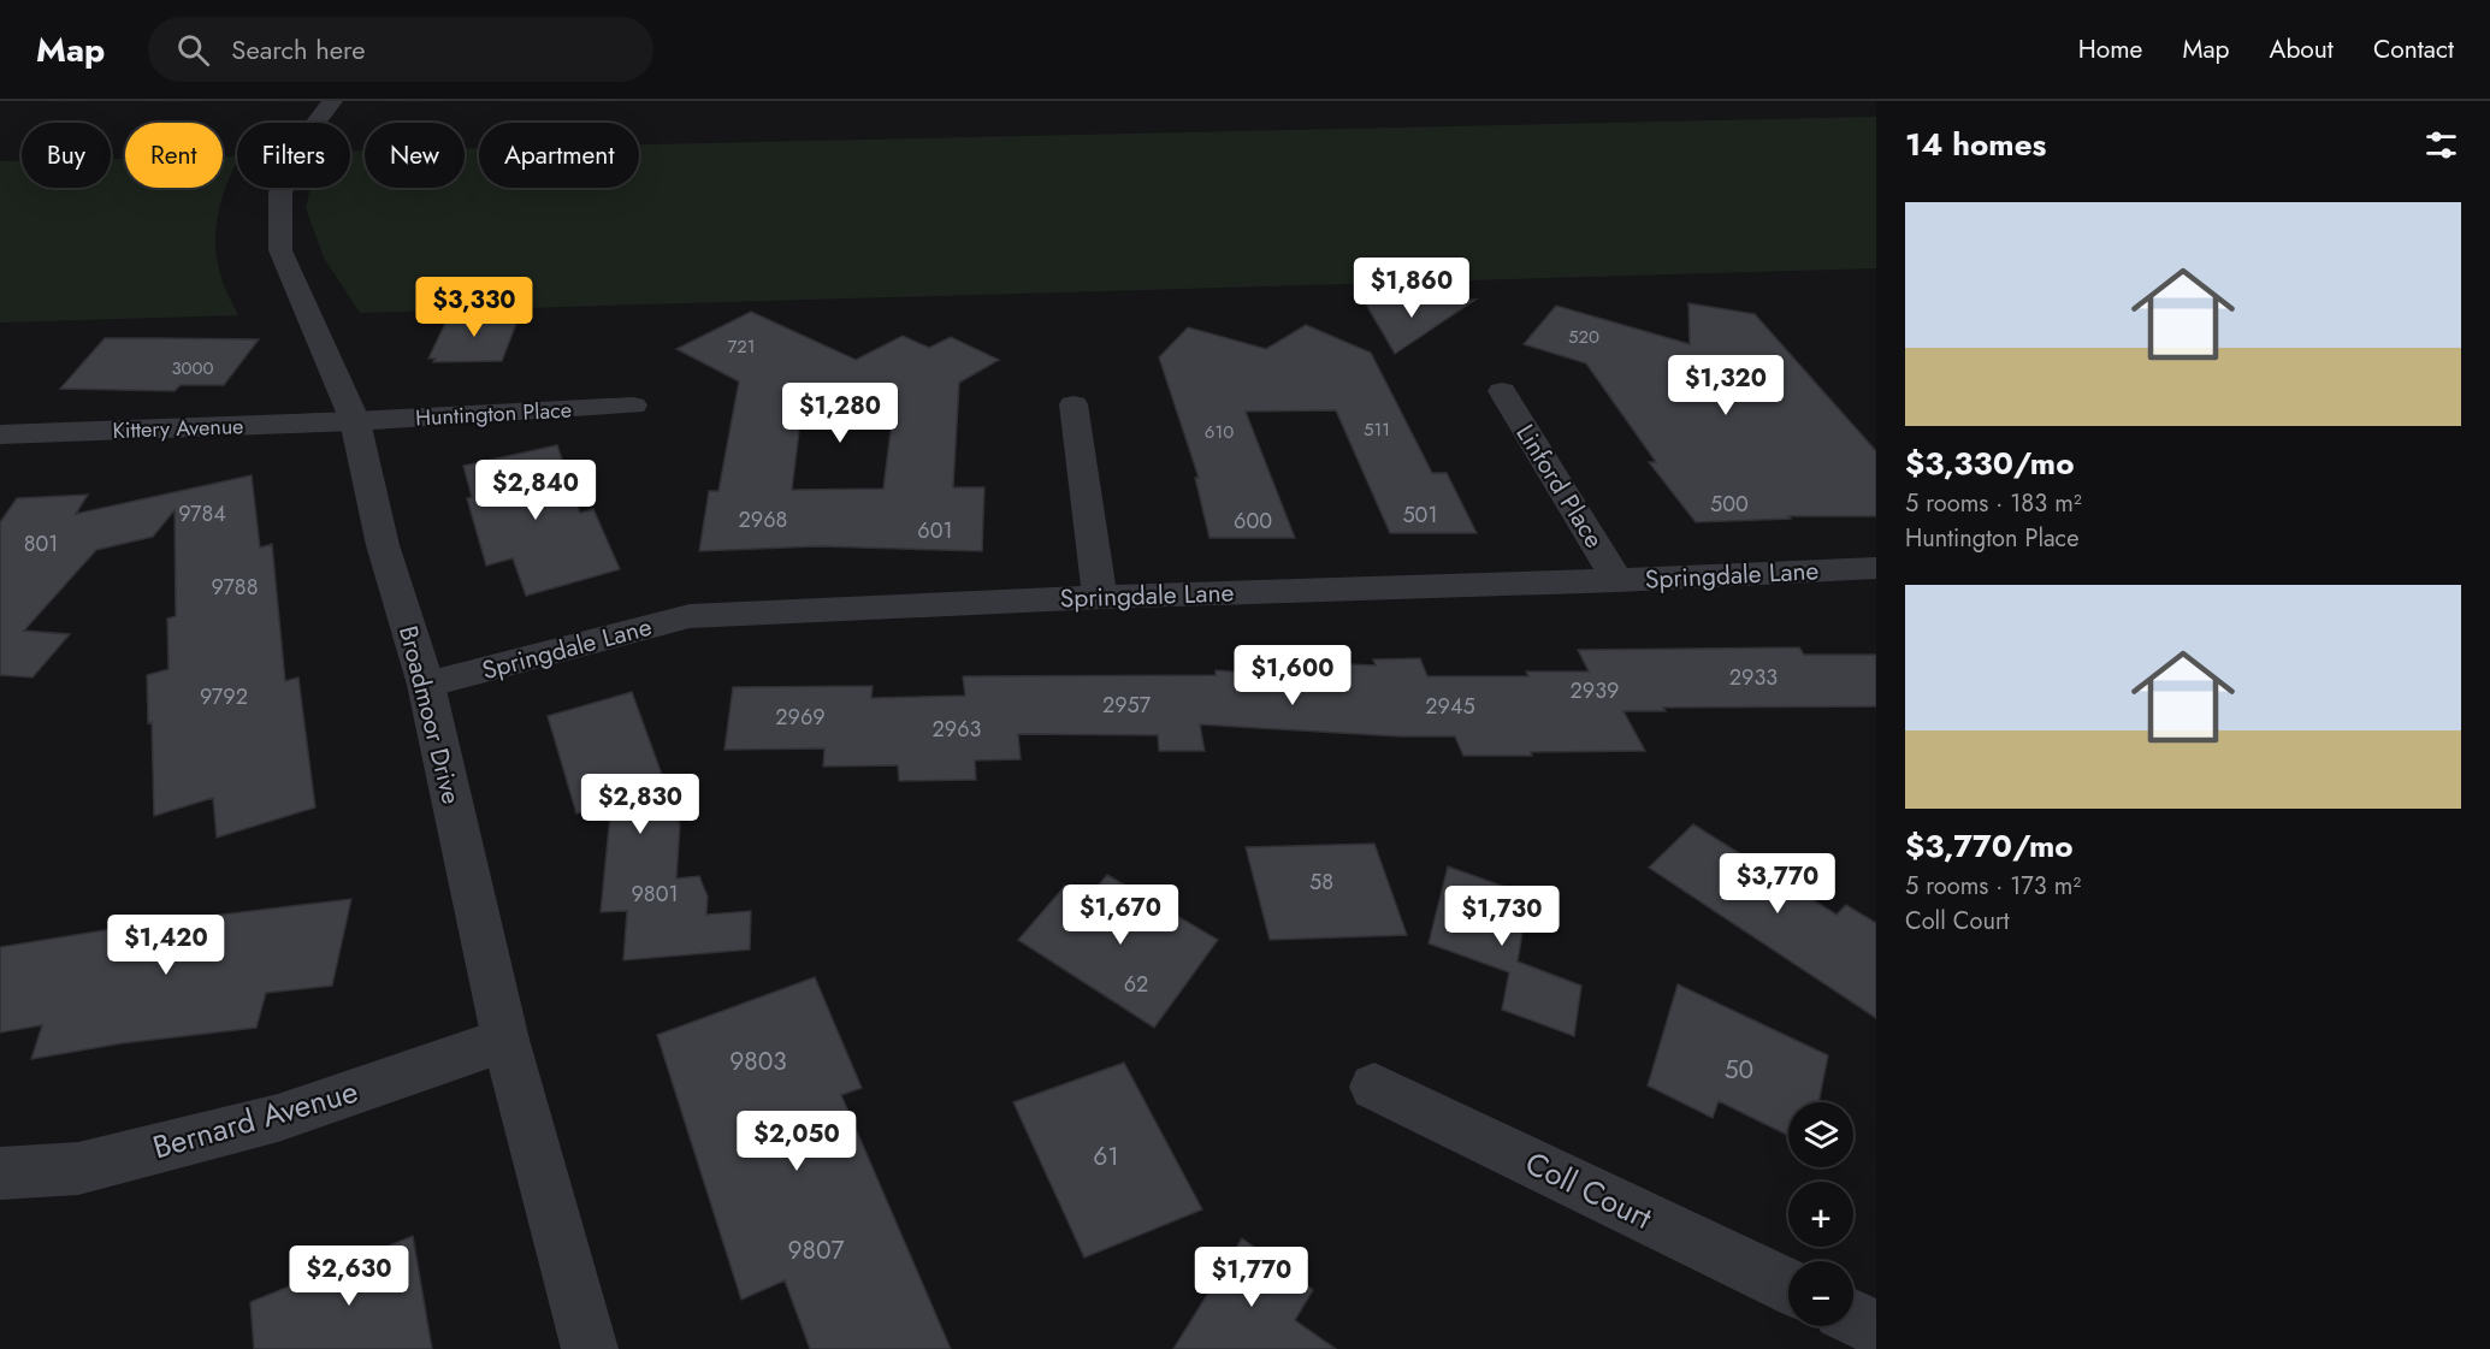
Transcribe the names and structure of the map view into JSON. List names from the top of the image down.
{
  "streets": {
    "street": [
      "Huntington Place",
      "Kittery Avenue",
      "Linford Place",
      "Springdale Lane",
      "Broadmoor Drive",
      "Bernard Avenue",
      "Coll Court"
    ]
  },
  "crossings": [
    ["Huntington Place", "Kittery Avenue"],
    ["Huntington Place", "Broadmoor Drive"],
    ["Kittery Avenue", "Broadmoor Drive"],
    ["Linford Place", "Springdale Lane"],
    ["Springdale Lane", "Broadmoor Drive"],
    ["Broadmoor Drive", "Bernard Avenue"]
  ],
  "house_numbers": [
    "520",
    "721",
    "3000",
    "511",
    "610",
    "500",
    "9784",
    "501",
    "2968",
    "600",
    "601",
    "801",
    "9788",
    "2933",
    "2939",
    "9792",
    "2957",
    "2945",
    "2969",
    "2963",
    "58",
    "9801",
    "62",
    "9803",
    "50",
    "61",
    "9807"
  ],
  "page": {
    "header": "Map",
    "search": "Search here",
    "nav": [
      "Home",
      "Map",
      "About",
      "Contact"
    ],
    "heading": "14 homes",
    "chip": [
      "Buy",
      "Rent",
      "Filters",
      "New",
      "Apartment"
    ],
    "list": [
      {
        "name": "$3,330/mo",
        "note": "5 rooms · 183 m² · Huntington Place"
      },
      {
        "name": "$3,770/mo",
        "note": "5 rooms · 173 m² · Coll Court"
      }
    ],
    "price": [
      "$1,860",
      "$3,330",
      "$1,320",
      "$1,280",
      "$2,840",
      "$1,600",
      "$2,830",
      "$3,770",
      "$1,670",
      "$1,730",
      "$1,420",
      "$2,050",
      "$2,630",
      "$1,770"
    ],
    "map_buttons": ["+", "−"]
  }
}
